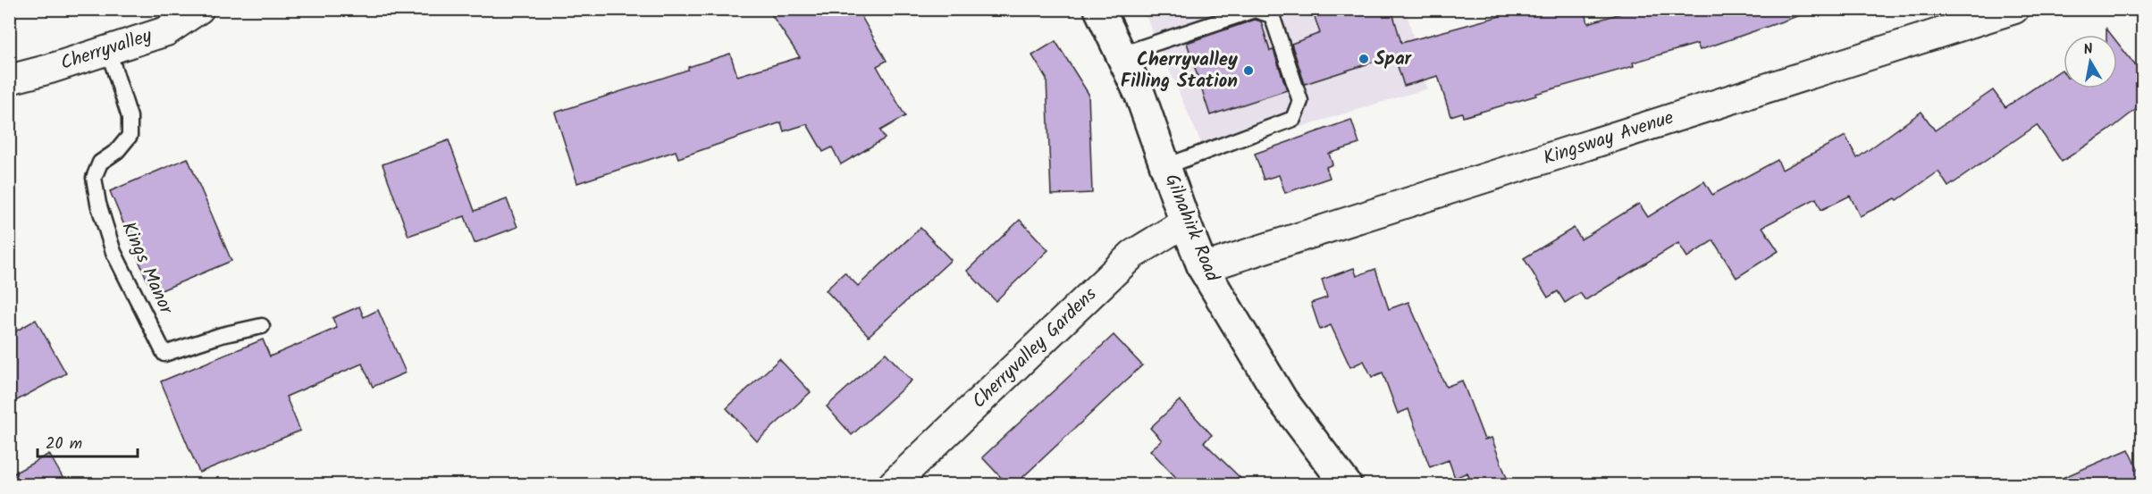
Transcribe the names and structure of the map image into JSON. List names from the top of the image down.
{
  "streets": {
    "street": [
      "Cherryvalley",
      "Kingsway Avenue",
      "Gilnahirk Road",
      "Cherryvalley Gardens"
    ],
    "lane": ["Kings Manor"]
  },
  "crossings": [
    ["Cherryvalley", "Kings Manor"],
    ["Kingsway Avenue", "Gilnahirk Road"],
    ["Gilnahirk Road", "Cherryvalley Gardens"]
  ],
  "places": ["Spar", "Cherryvalley Filling Station"],
  "scale_bar": "20 m",
  "north": "top"
}
